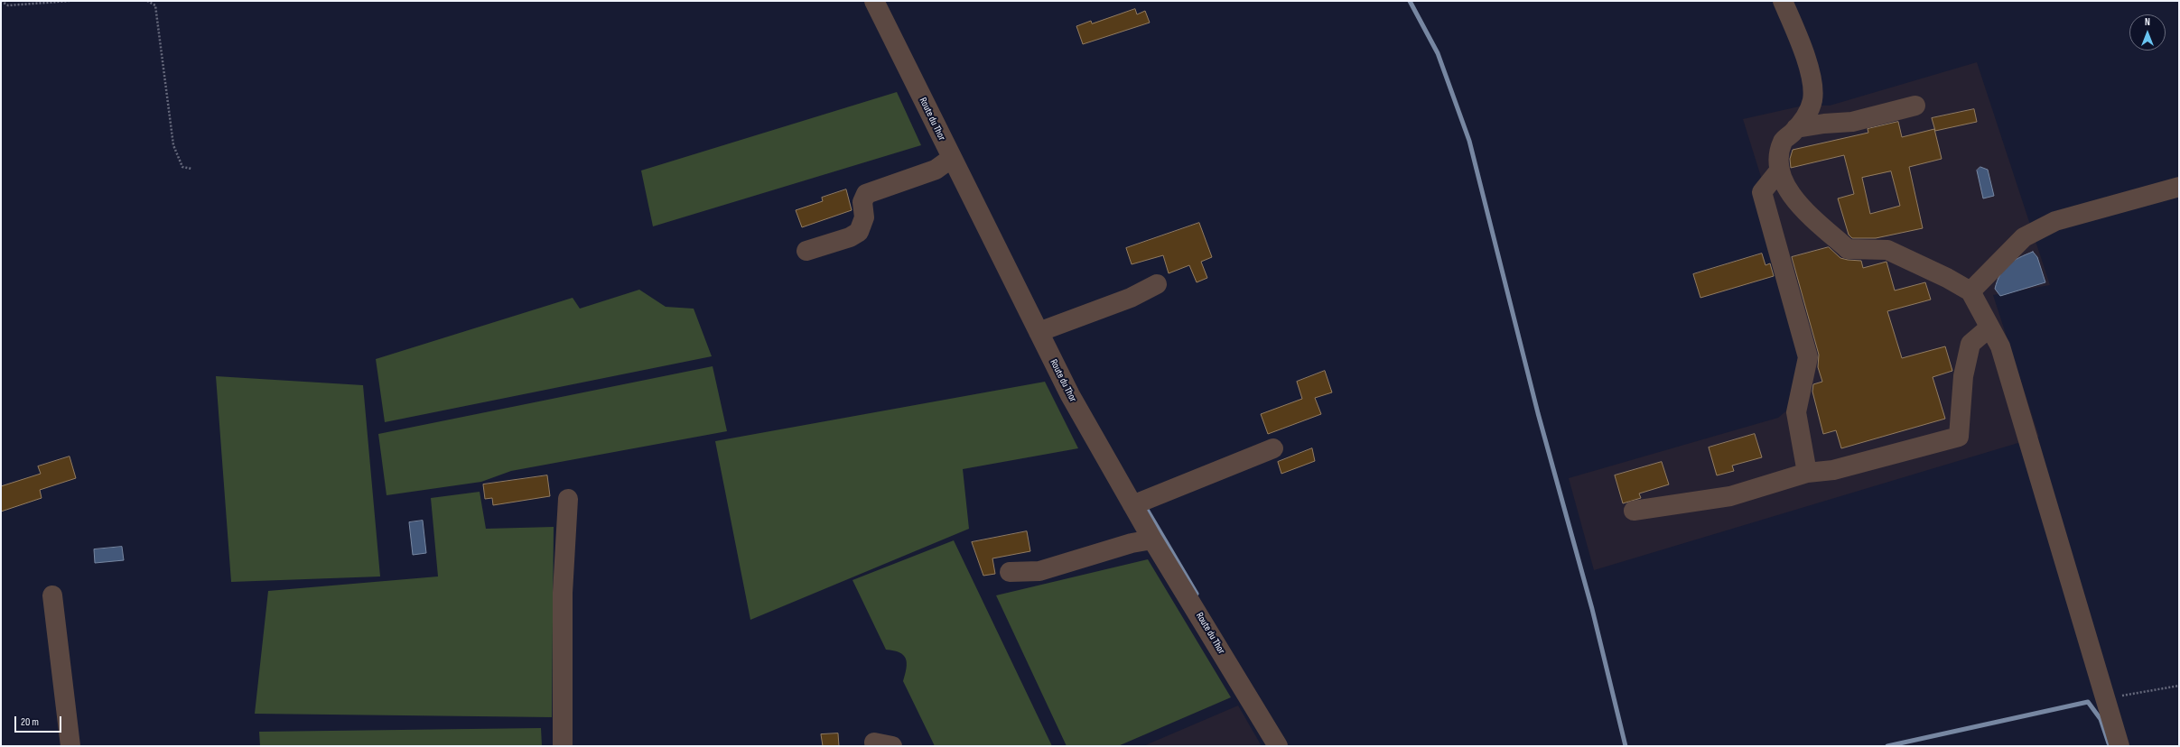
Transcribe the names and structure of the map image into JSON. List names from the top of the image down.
{
  "streets": {
    "street": ["Route du Thor"]
  },
  "scale_bar": "20 m",
  "north": "top"
}
